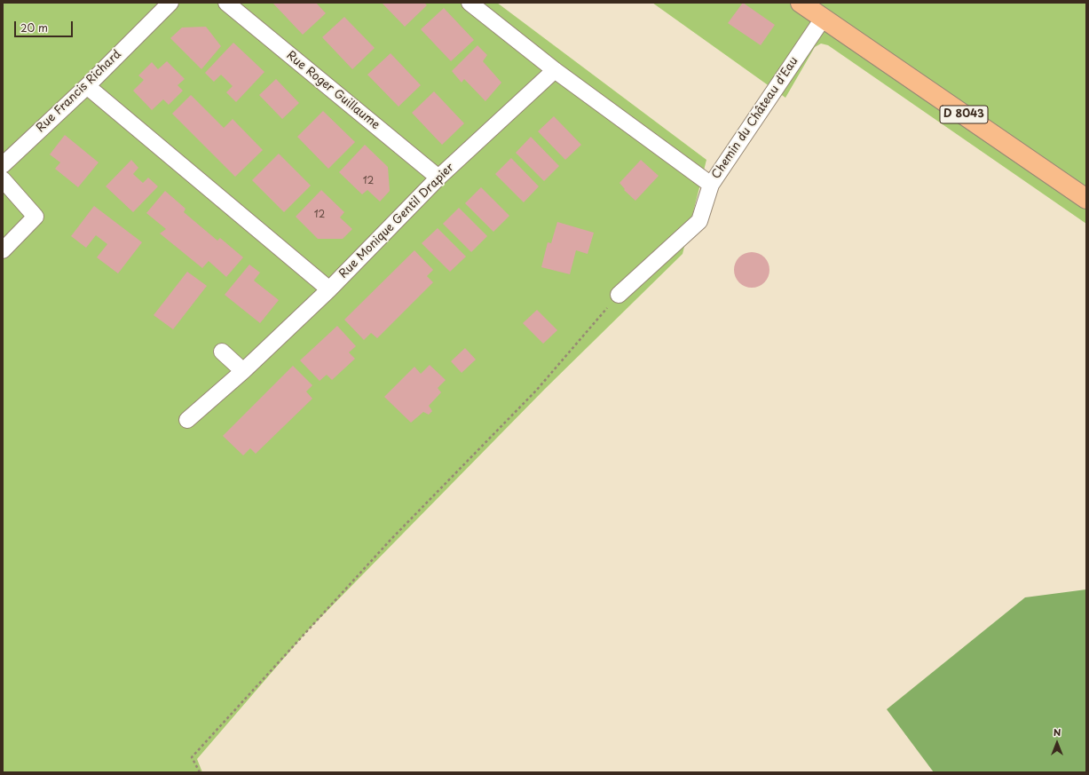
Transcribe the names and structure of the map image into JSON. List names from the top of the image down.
{
  "streets": {
    "main road": ["D 8043"],
    "street": [
      "Rue Roger Guillaume",
      "Rue Francis Richard",
      "Chemin du Château d'Eau",
      "Rue Monique Gentil Drapier"
    ]
  },
  "crossings": [
    ["Rue Roger Guillaume", "Rue Monique Gentil Drapier"],
    ["D 8043", "Chemin du Château d'Eau"]
  ],
  "house_numbers": ["12", "12"],
  "scale_bar": "20 m",
  "north": "top"
}
